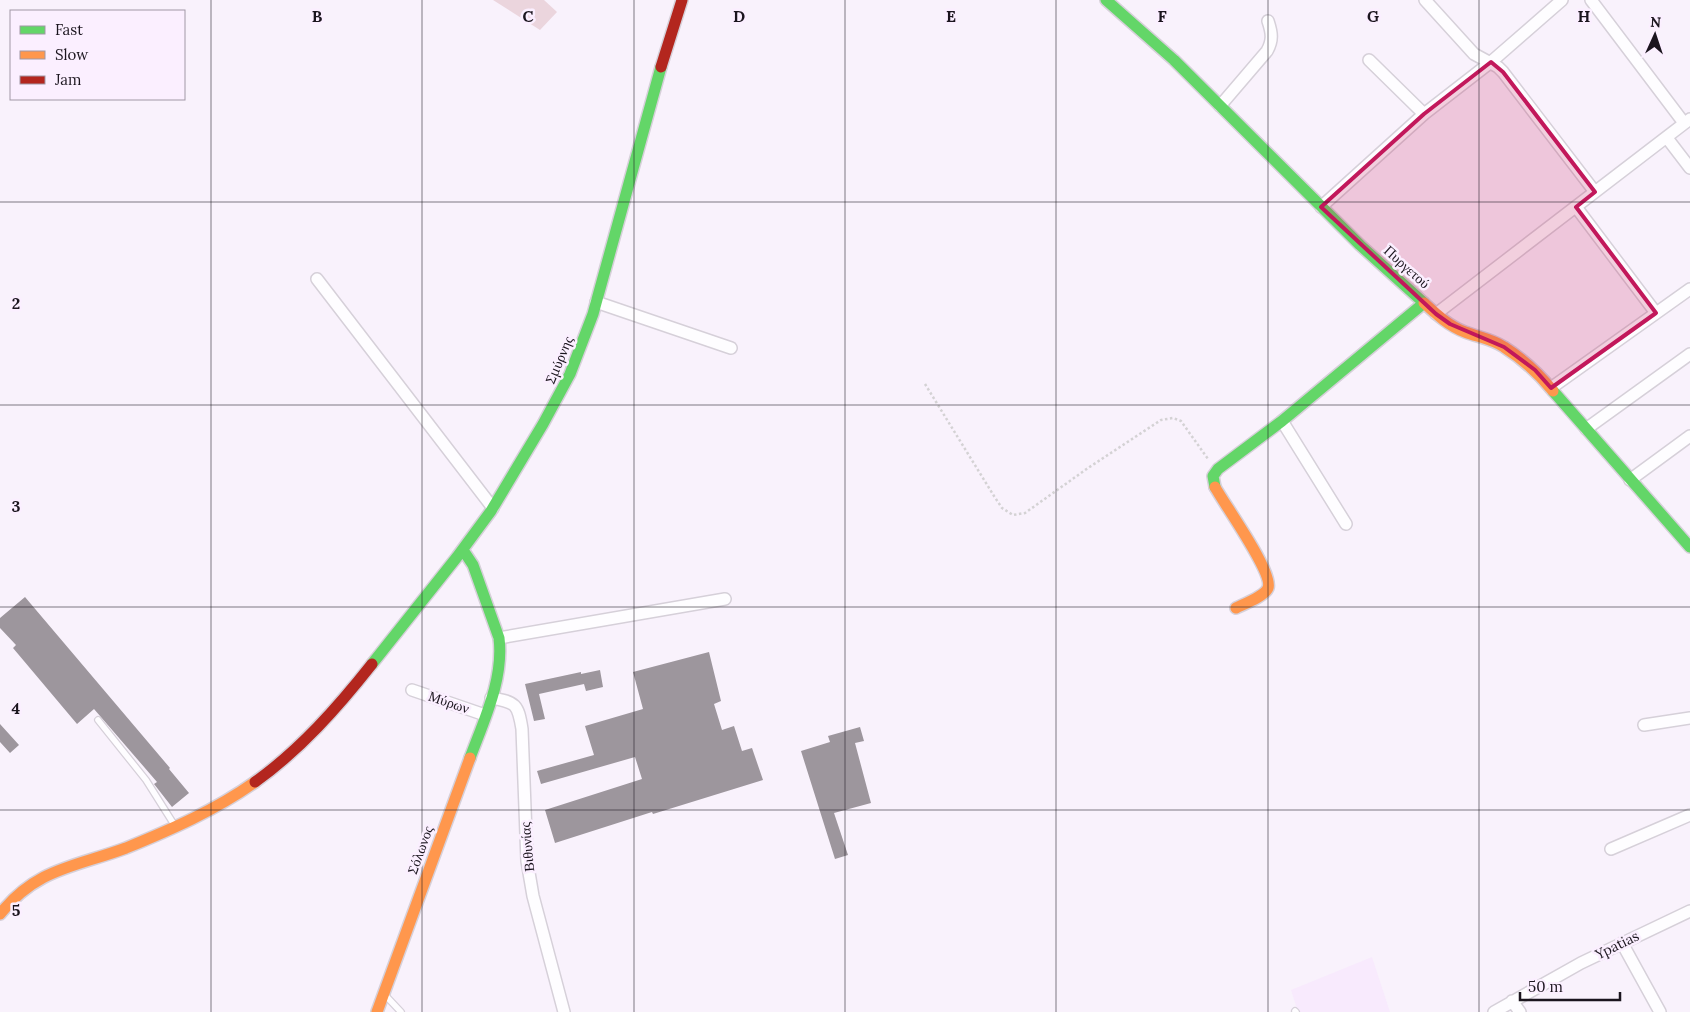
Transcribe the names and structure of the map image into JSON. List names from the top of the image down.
{
  "streets": {
    "street": [
      "Πυργετού",
      "Σμύρνης",
      "Μύρων",
      "Βιθυνίας",
      "Σόλωνος",
      "Ypatias"
    ]
  },
  "crossings": [
    ["Σμύρνης", "Σόλωνος"],
    ["Μύρων", "Σόλωνος"],
    ["Βιθυνίας", "Σόλωνος"]
  ],
  "legend": ["Fast", "Slow", "Jam"],
  "scale_bar": "50 m",
  "north": "top",
  "grid": {
    "columns": [
      "B",
      "C",
      "D",
      "E",
      "F",
      "G",
      "H"
    ],
    "rows": [
      "2",
      "3",
      "4",
      "5"
    ]
  }
}
